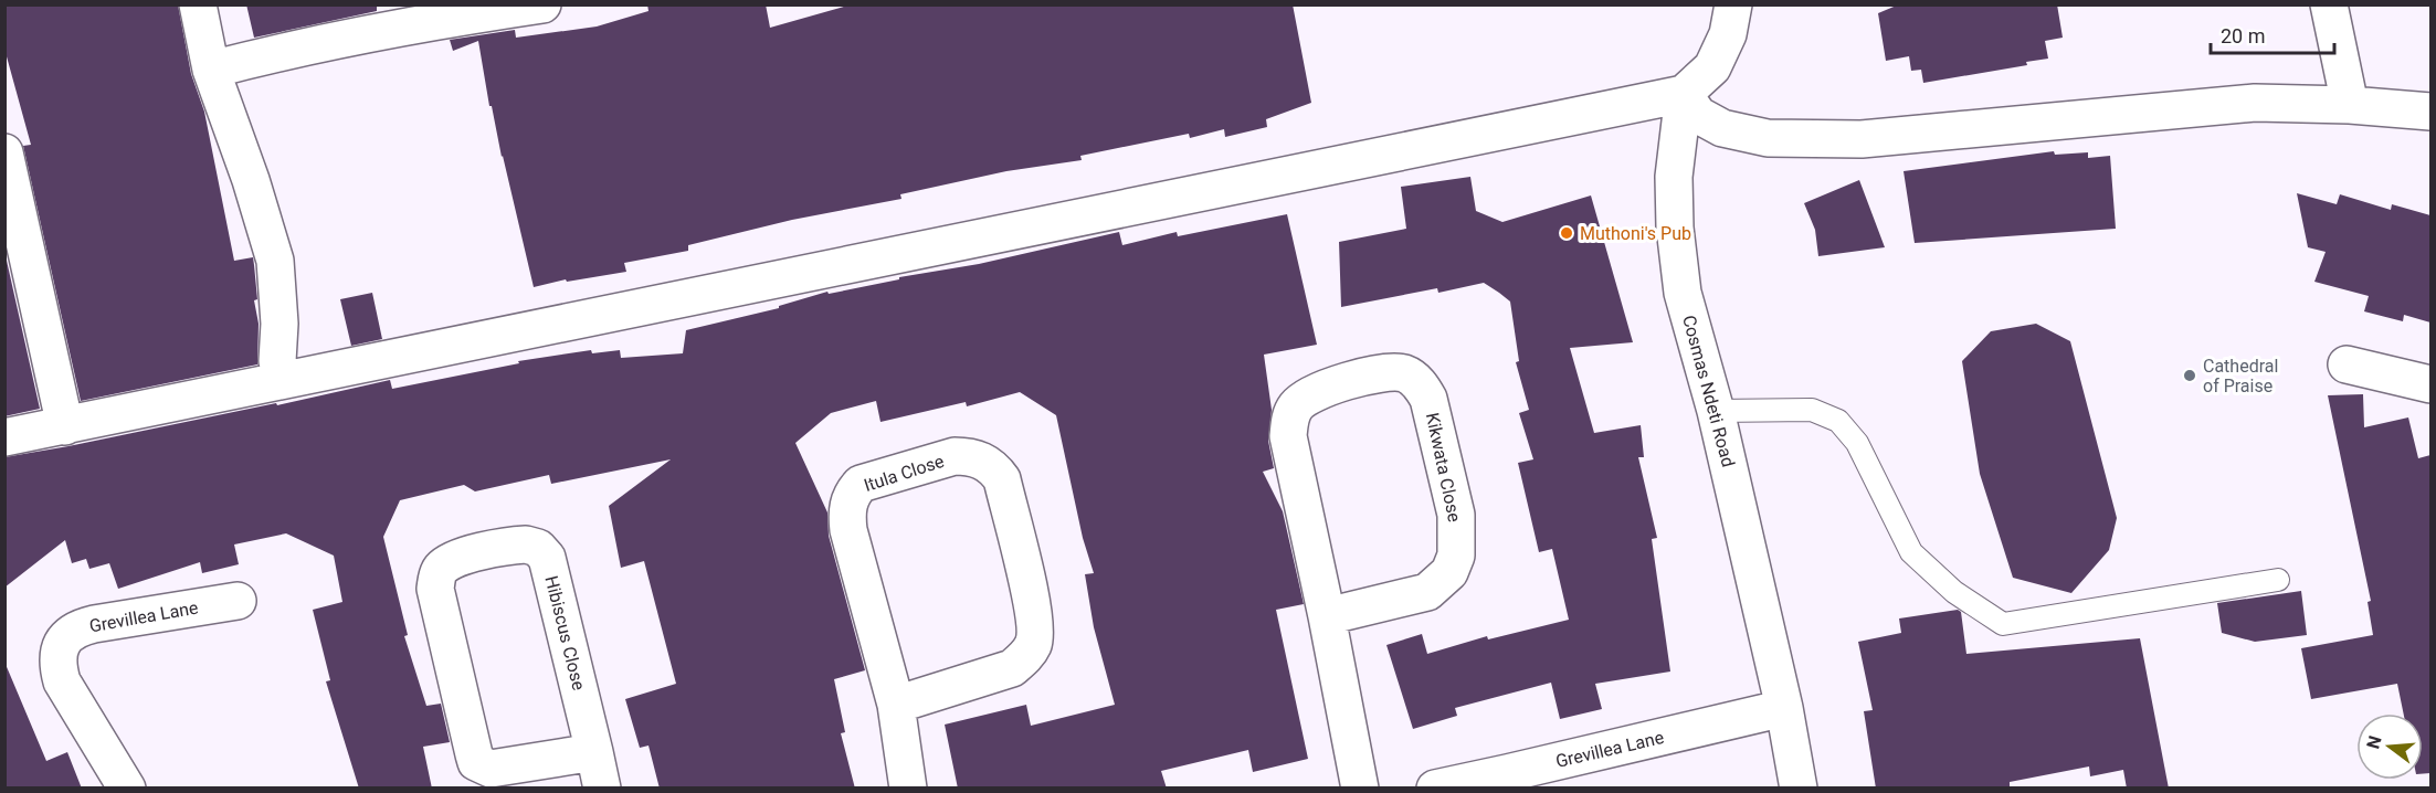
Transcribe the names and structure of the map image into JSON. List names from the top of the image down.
{
  "streets": {
    "street": [
      "Cosmas Ndeti Road",
      "Kikwata Close",
      "Itula Close",
      "Grevillea Lane",
      "Hibiscus Close"
    ]
  },
  "crossings": [
    ["Cosmas Ndeti Road", "Grevillea Lane"]
  ],
  "places": ["Muthoni's Pub", "Cathedral of Praise"],
  "scale_bar": "20 m",
  "north": "left"
}
